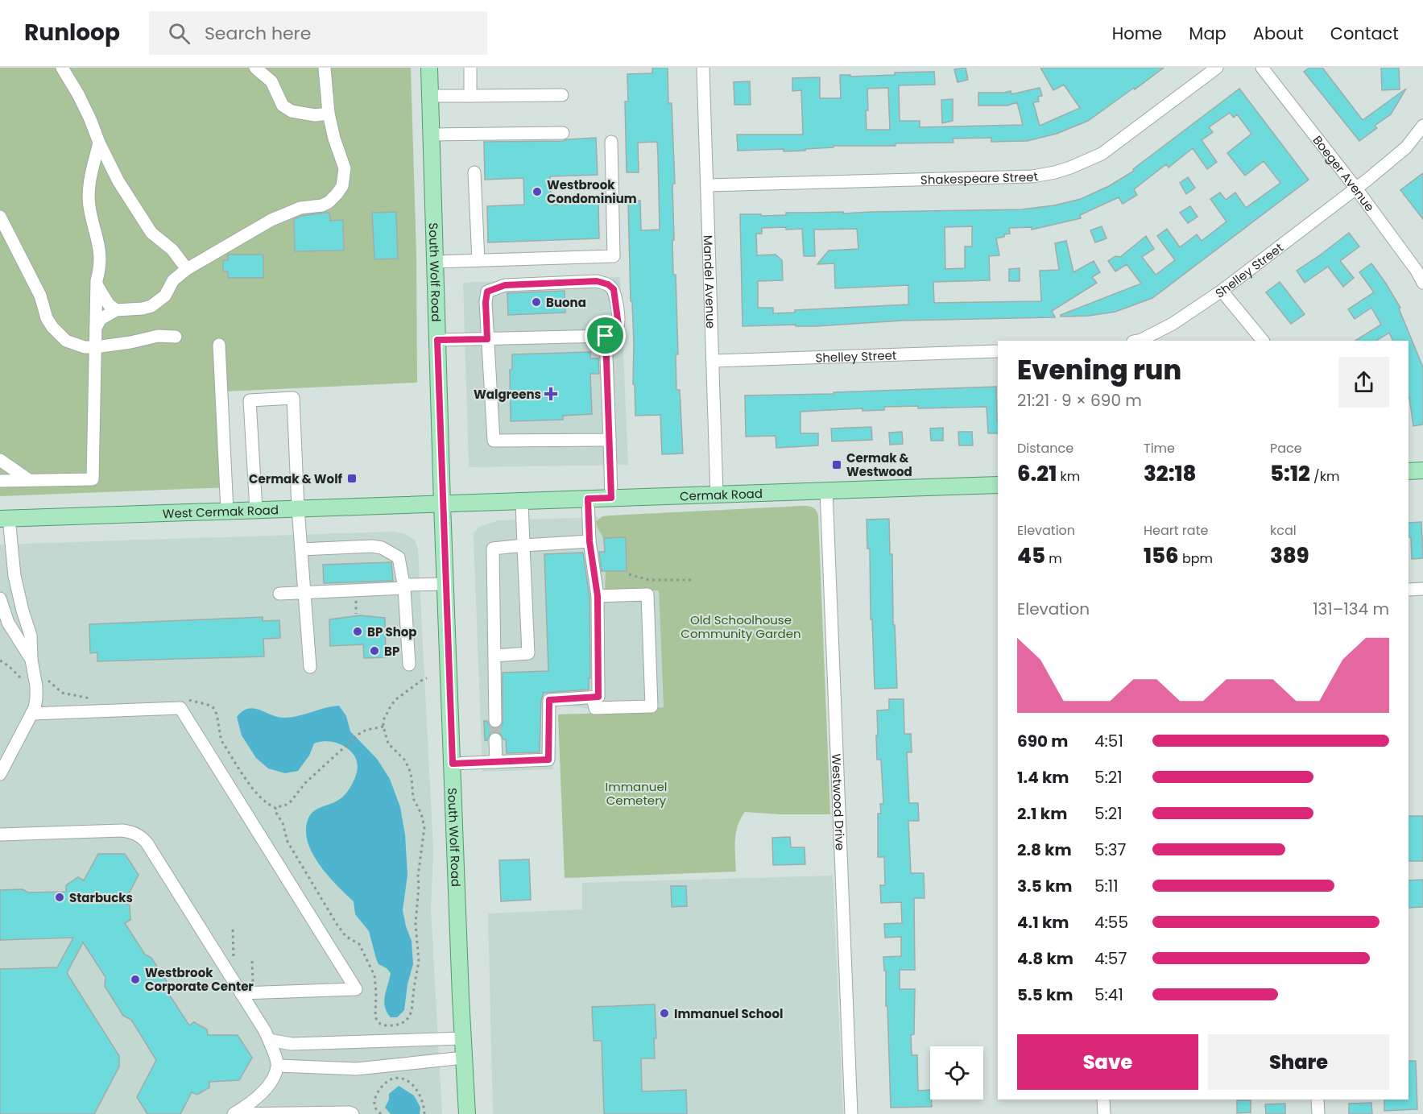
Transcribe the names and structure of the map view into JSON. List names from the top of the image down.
{
  "streets": {
    "main road": ["South Wolf Road", "Cermak Road", "West Cermak Road"],
    "street": [
      "Boeger Avenue",
      "Shakespeare Street",
      "Shelley Street",
      "Mandel Avenue",
      "Westwood Drive"
    ]
  },
  "crossings": [
    ["Boeger Avenue", "Shelley Street"],
    ["Shakespeare Street", "Mandel Avenue"],
    ["Shelley Street", "Mandel Avenue"],
    ["South Wolf Road", "Cermak Road"],
    ["South Wolf Road", "West Cermak Road"],
    ["Mandel Avenue", "Cermak Road"],
    ["Cermak Road", "West Cermak Road"],
    ["Cermak Road", "Westwood Drive"]
  ],
  "parks": ["Old Schoolhouse Community Garden", "Immanuel Cemetery"],
  "places": {
    "other": [
      "Westbrook Condominium",
      "Buona",
      "BP Shop",
      "BP",
      "Starbucks",
      "Westbrook Corporate Center",
      "Immanuel School"
    ],
    "health": ["Walgreens"],
    "transit": ["Cermak & Westwood", "Cermak & Wolf"]
  },
  "page": {
    "header": "Runloop",
    "search": "Search here",
    "nav": [
      "Home",
      "Map",
      "About",
      "Contact"
    ],
    "heading": ["Evening run", "21:21 · 9 × 690 m"],
    "stats": [
      ["Distance", "6.21 km"],
      ["Time", "32:18"],
      ["Pace", "5:12 /km"],
      ["Elevation", "45 m"],
      ["Heart rate", "156 bpm"],
      ["kcal", "389"]
    ],
    "chart": ["Elevation", "131–134 m"],
    "list": [
      {
        "name": "690 m",
        "note": "4:51"
      },
      {
        "name": "1.4 km",
        "note": "5:21"
      },
      {
        "name": "2.1 km",
        "note": "5:21"
      },
      {
        "name": "2.8 km",
        "note": "5:37"
      },
      {
        "name": "3.5 km",
        "note": "5:11"
      },
      {
        "name": "4.1 km",
        "note": "4:55"
      },
      {
        "name": "4.8 km",
        "note": "4:57"
      },
      {
        "name": "5.5 km",
        "note": "5:41"
      }
    ],
    "buttons": ["Save", "Share"]
  }
}
